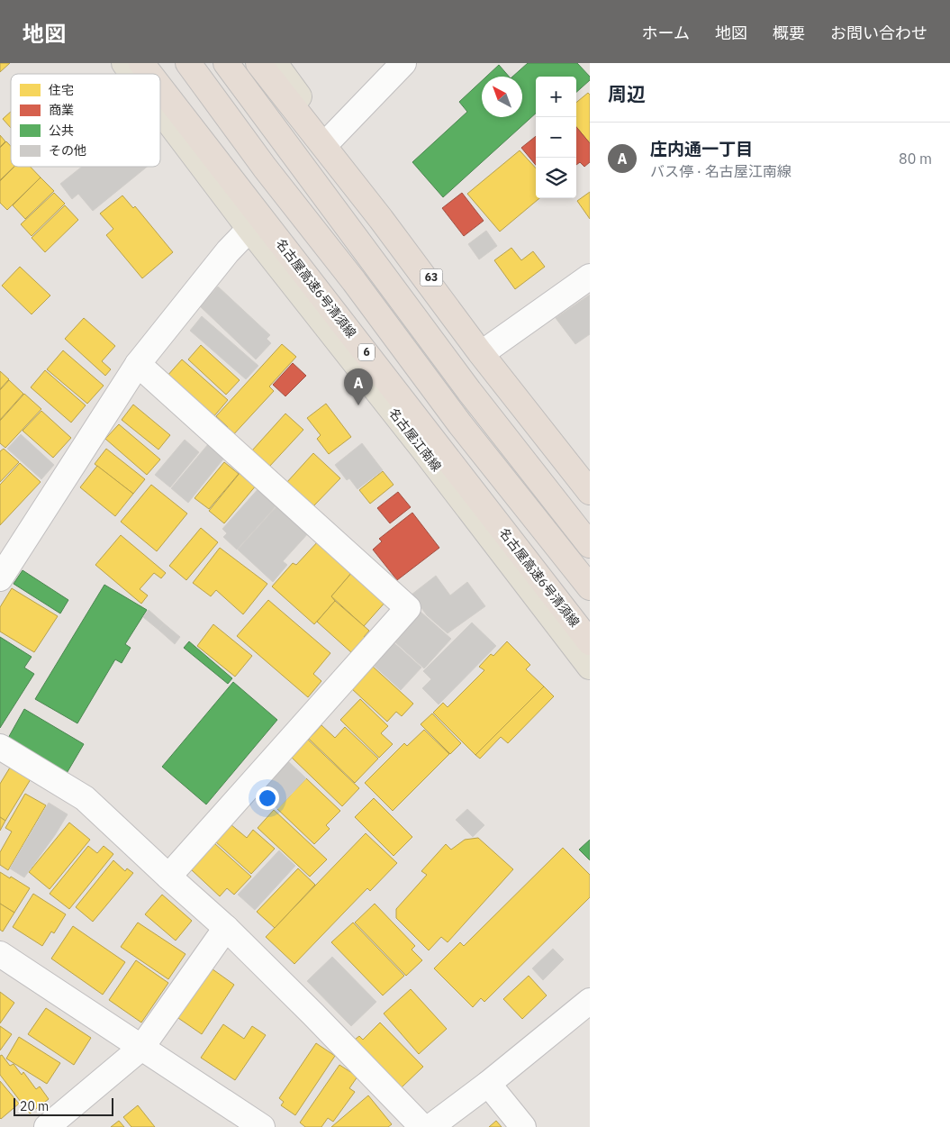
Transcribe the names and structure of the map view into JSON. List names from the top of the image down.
{
  "streets": {
    "highway": ["名古屋高速6号清須線", "6"],
    "main road": ["63", "名古屋江南線"]
  },
  "legend": [
    "住宅",
    "商業",
    "公共",
    "その他"
  ],
  "scale_bar": "20 m",
  "north": "top left",
  "page": {
    "header": "地図",
    "nav": [
      "ホーム",
      "地図",
      "概要",
      "お問い合わせ"
    ],
    "heading": "周辺",
    "map_buttons": ["+", "−"],
    "list": [
      {
        "mark": "A",
        "name": "庄内通一丁目",
        "note": "バス停 · 名古屋江南線",
        "value": "80 m"
      }
    ],
    "pins": "A",
    "scale": "20 m"
  }
}
